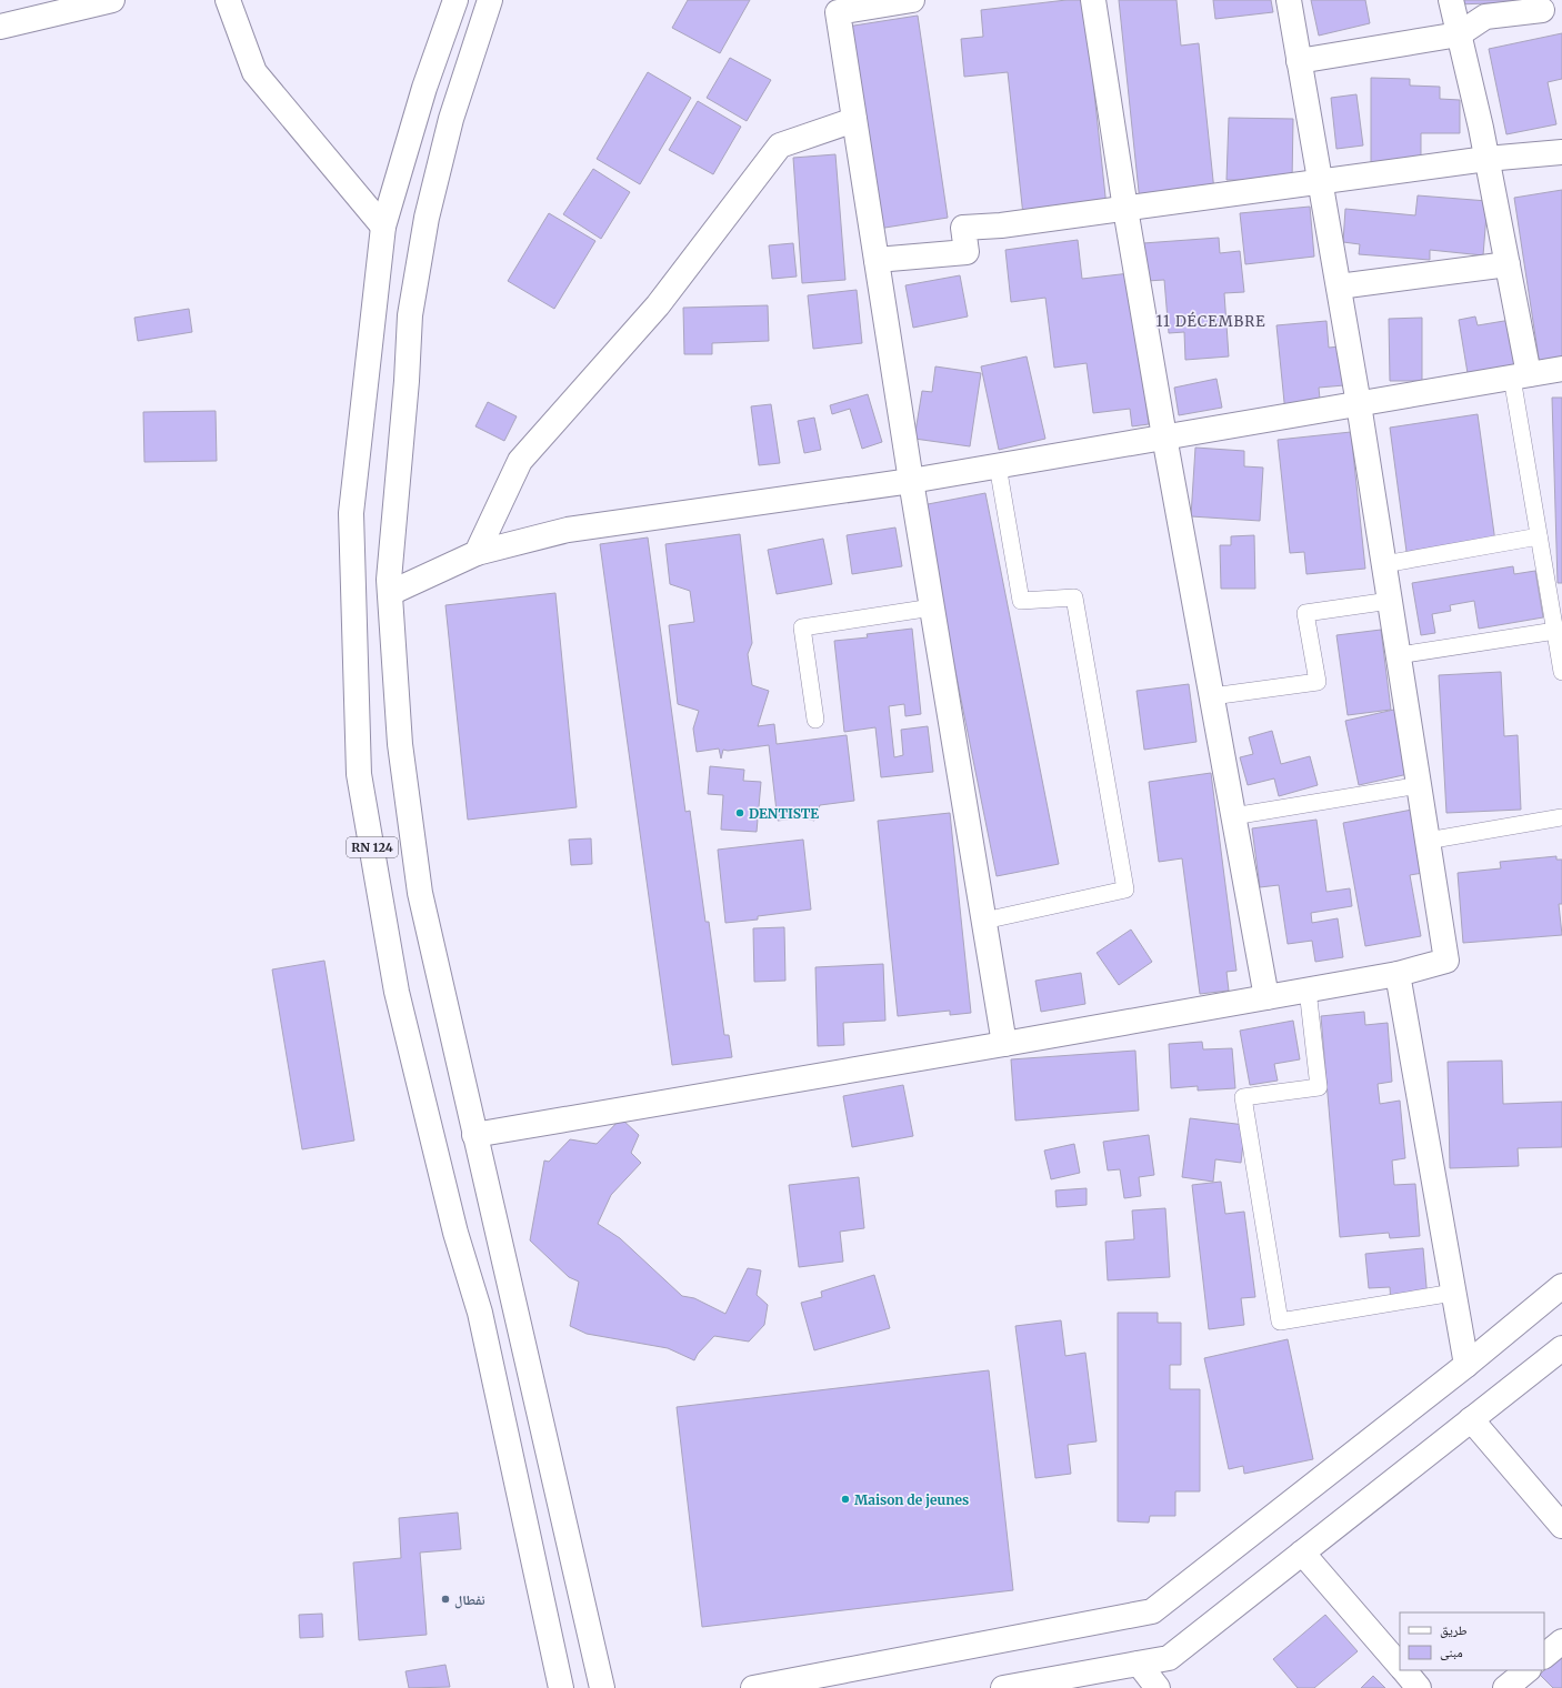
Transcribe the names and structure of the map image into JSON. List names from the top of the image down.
{
  "streets": {
    "street": ["RN 124"]
  },
  "districts": ["11 DÉCEMBRE"],
  "places": ["DENTISTE", "Maison de jeunes", "نفطال"],
  "legend": ["طريق", "مبنى"]
}
